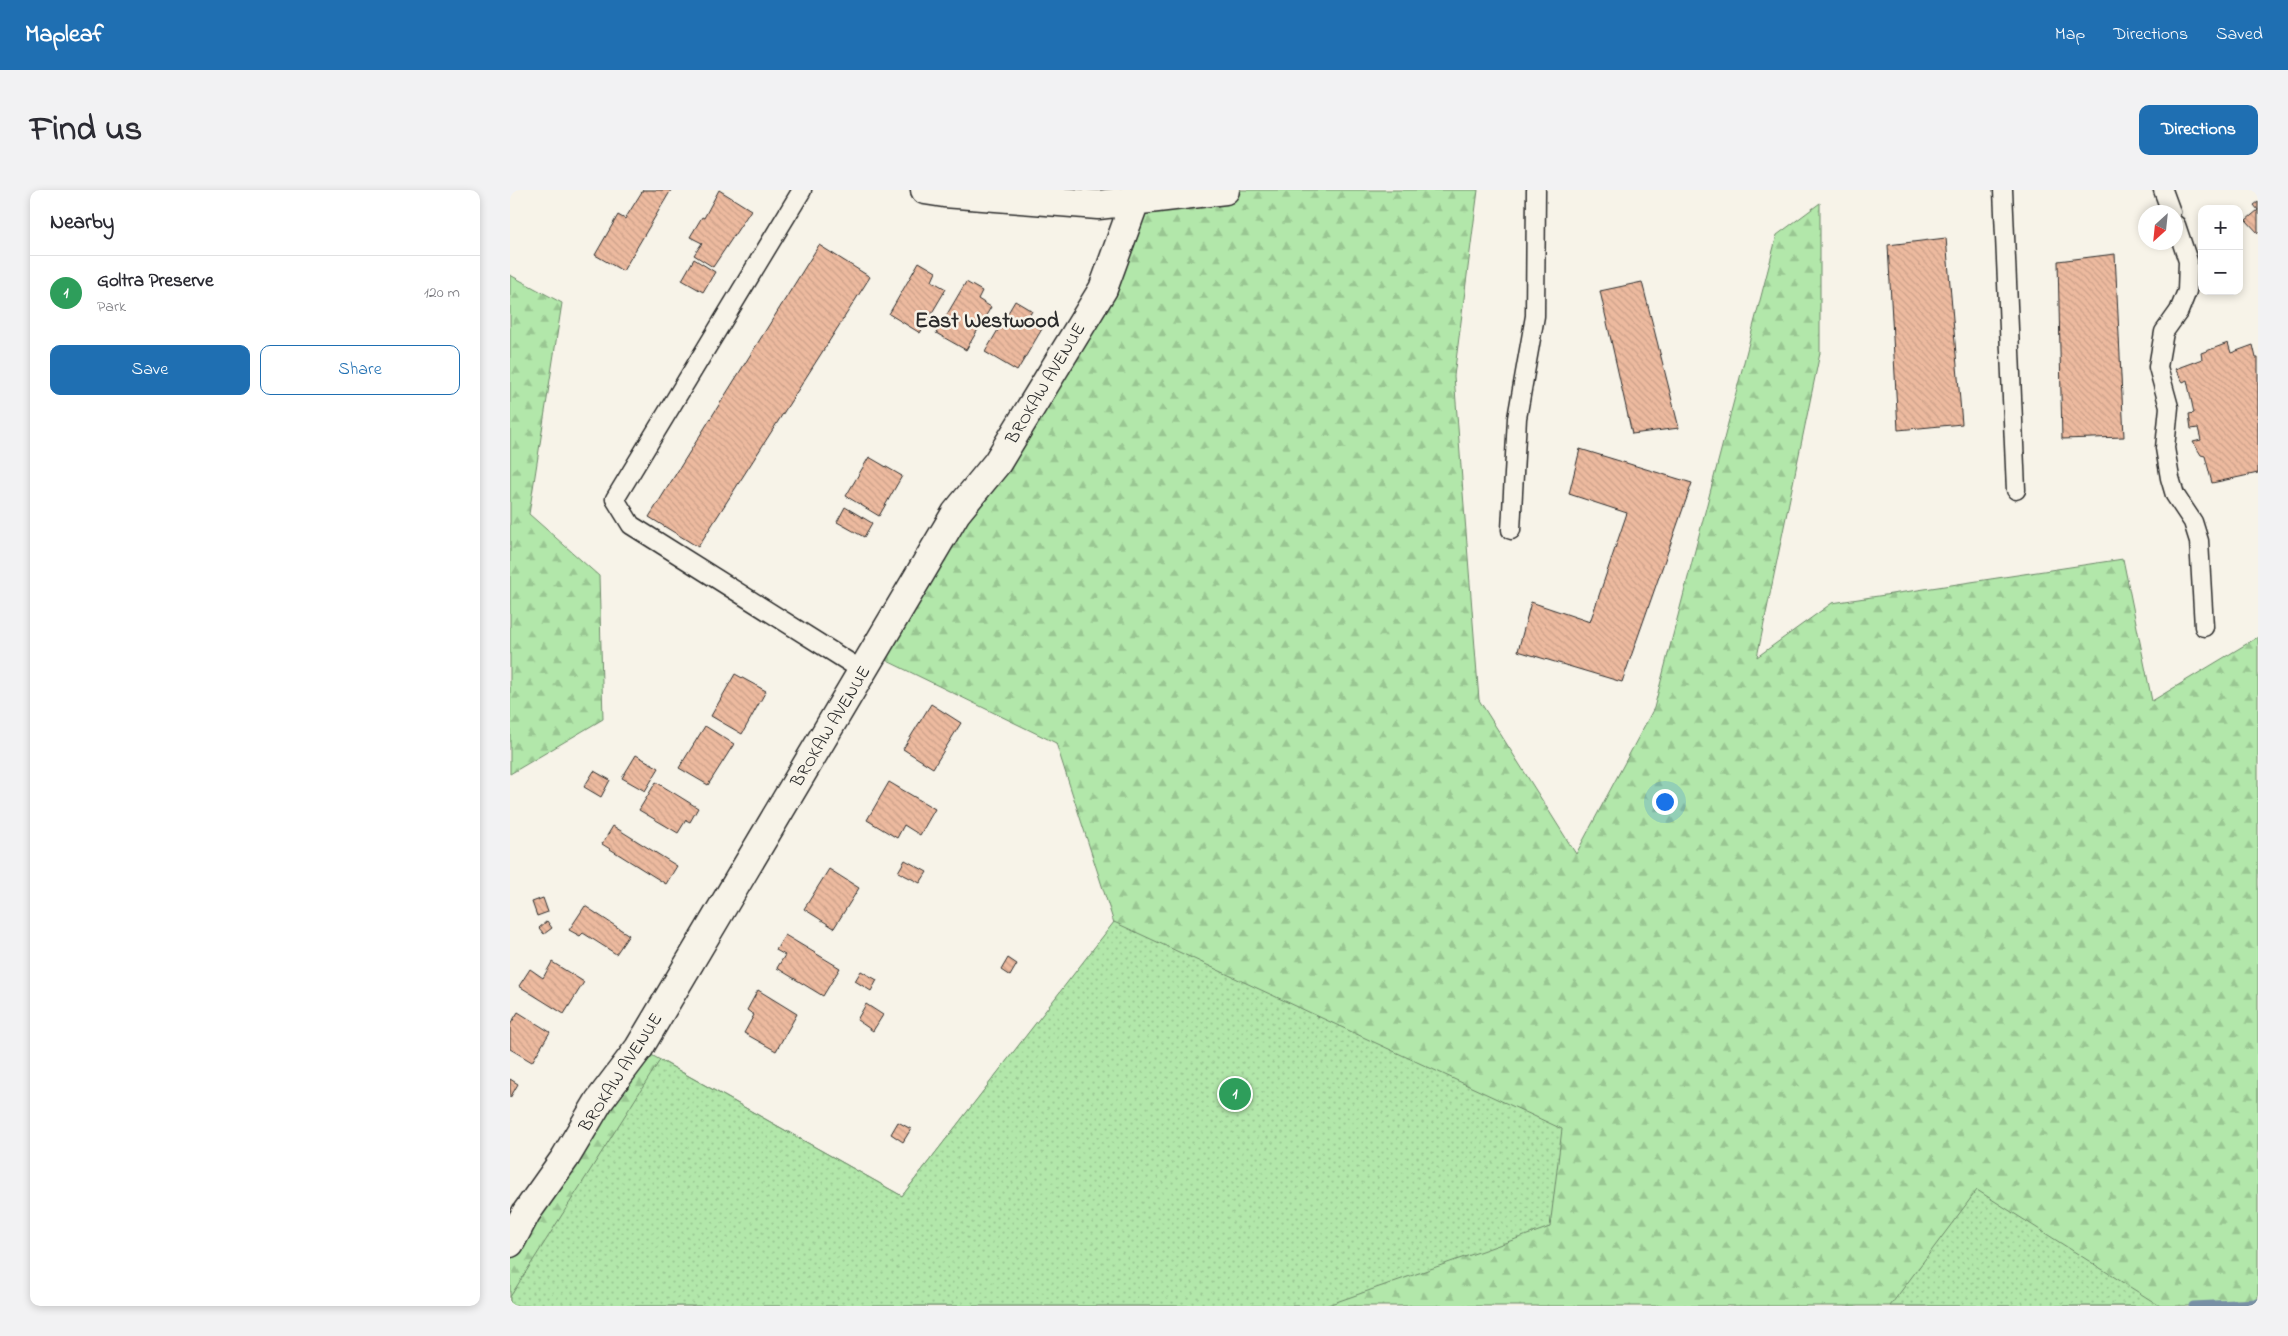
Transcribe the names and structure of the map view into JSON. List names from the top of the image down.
{
  "streets": {
    "street": ["BROKAW AVENUE"]
  },
  "districts": ["East Westwood"],
  "north": "bottom left",
  "page": {
    "header": "Mapleaf",
    "nav": ["Map", "Directions", "Saved"],
    "title": "Find us",
    "buttons": [
      "Directions",
      ["Save", "Share"]
    ],
    "heading": "Nearby",
    "map_buttons": ["+", "−"],
    "list": [
      {
        "mark": "1",
        "name": "Goltra Preserve",
        "note": "Park",
        "value": "120 m"
      }
    ],
    "pins": "1"
  }
}
